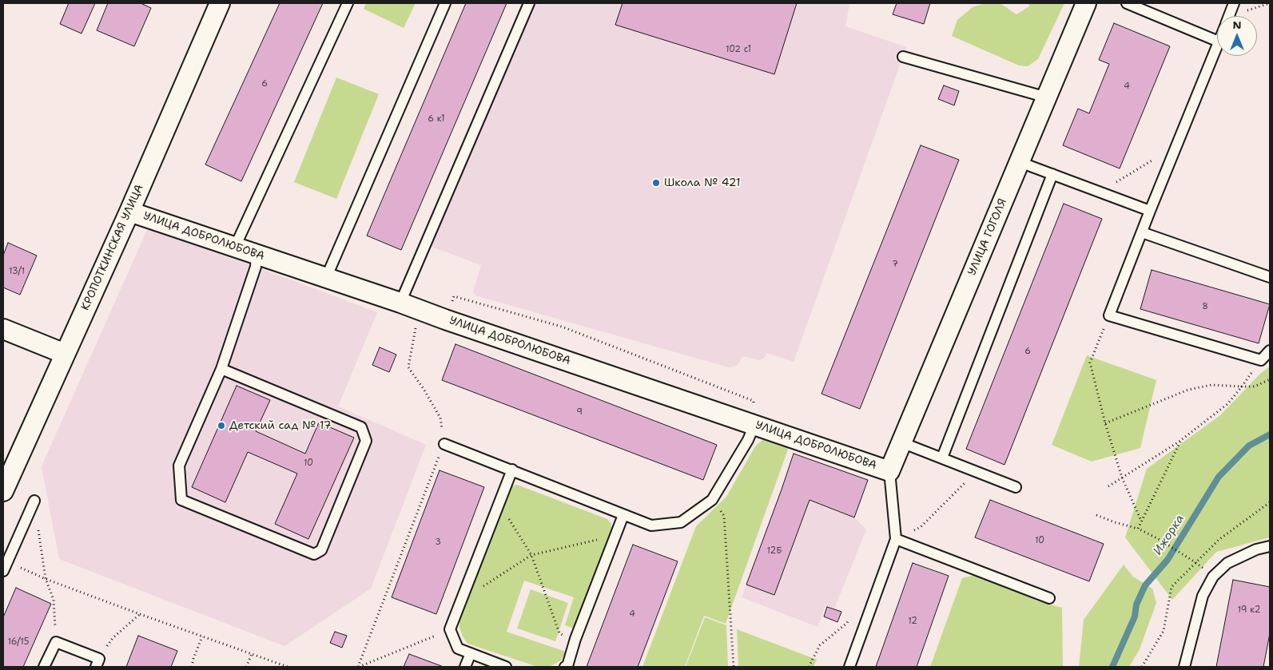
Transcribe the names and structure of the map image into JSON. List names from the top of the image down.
{
  "streets": {
    "street": ["УЛИЦА ДОБРОЛЮБОВА", "УЛИЦА ГОГОЛЯ", "КРОПОТКИНСКАЯ УЛИЦА"]
  },
  "crossings": [
    ["УЛИЦА ДОБРОЛЮБОВА", "УЛИЦА ГОГОЛЯ"],
    ["УЛИЦА ДОБРОЛЮБОВА", "КРОПОТКИНСКАЯ УЛИЦА"]
  ],
  "water": ["Ижорка"],
  "places": ["Школа № 421", "Детский сад № 17"],
  "house_numbers": [
    "102 с1",
    "6",
    "4",
    "6 к1",
    "7",
    "13/1",
    "8",
    "6",
    "9",
    "10",
    "10",
    "3",
    "12Б",
    "19 к2",
    "4",
    "12",
    "16/15"
  ],
  "north": "top"
}
